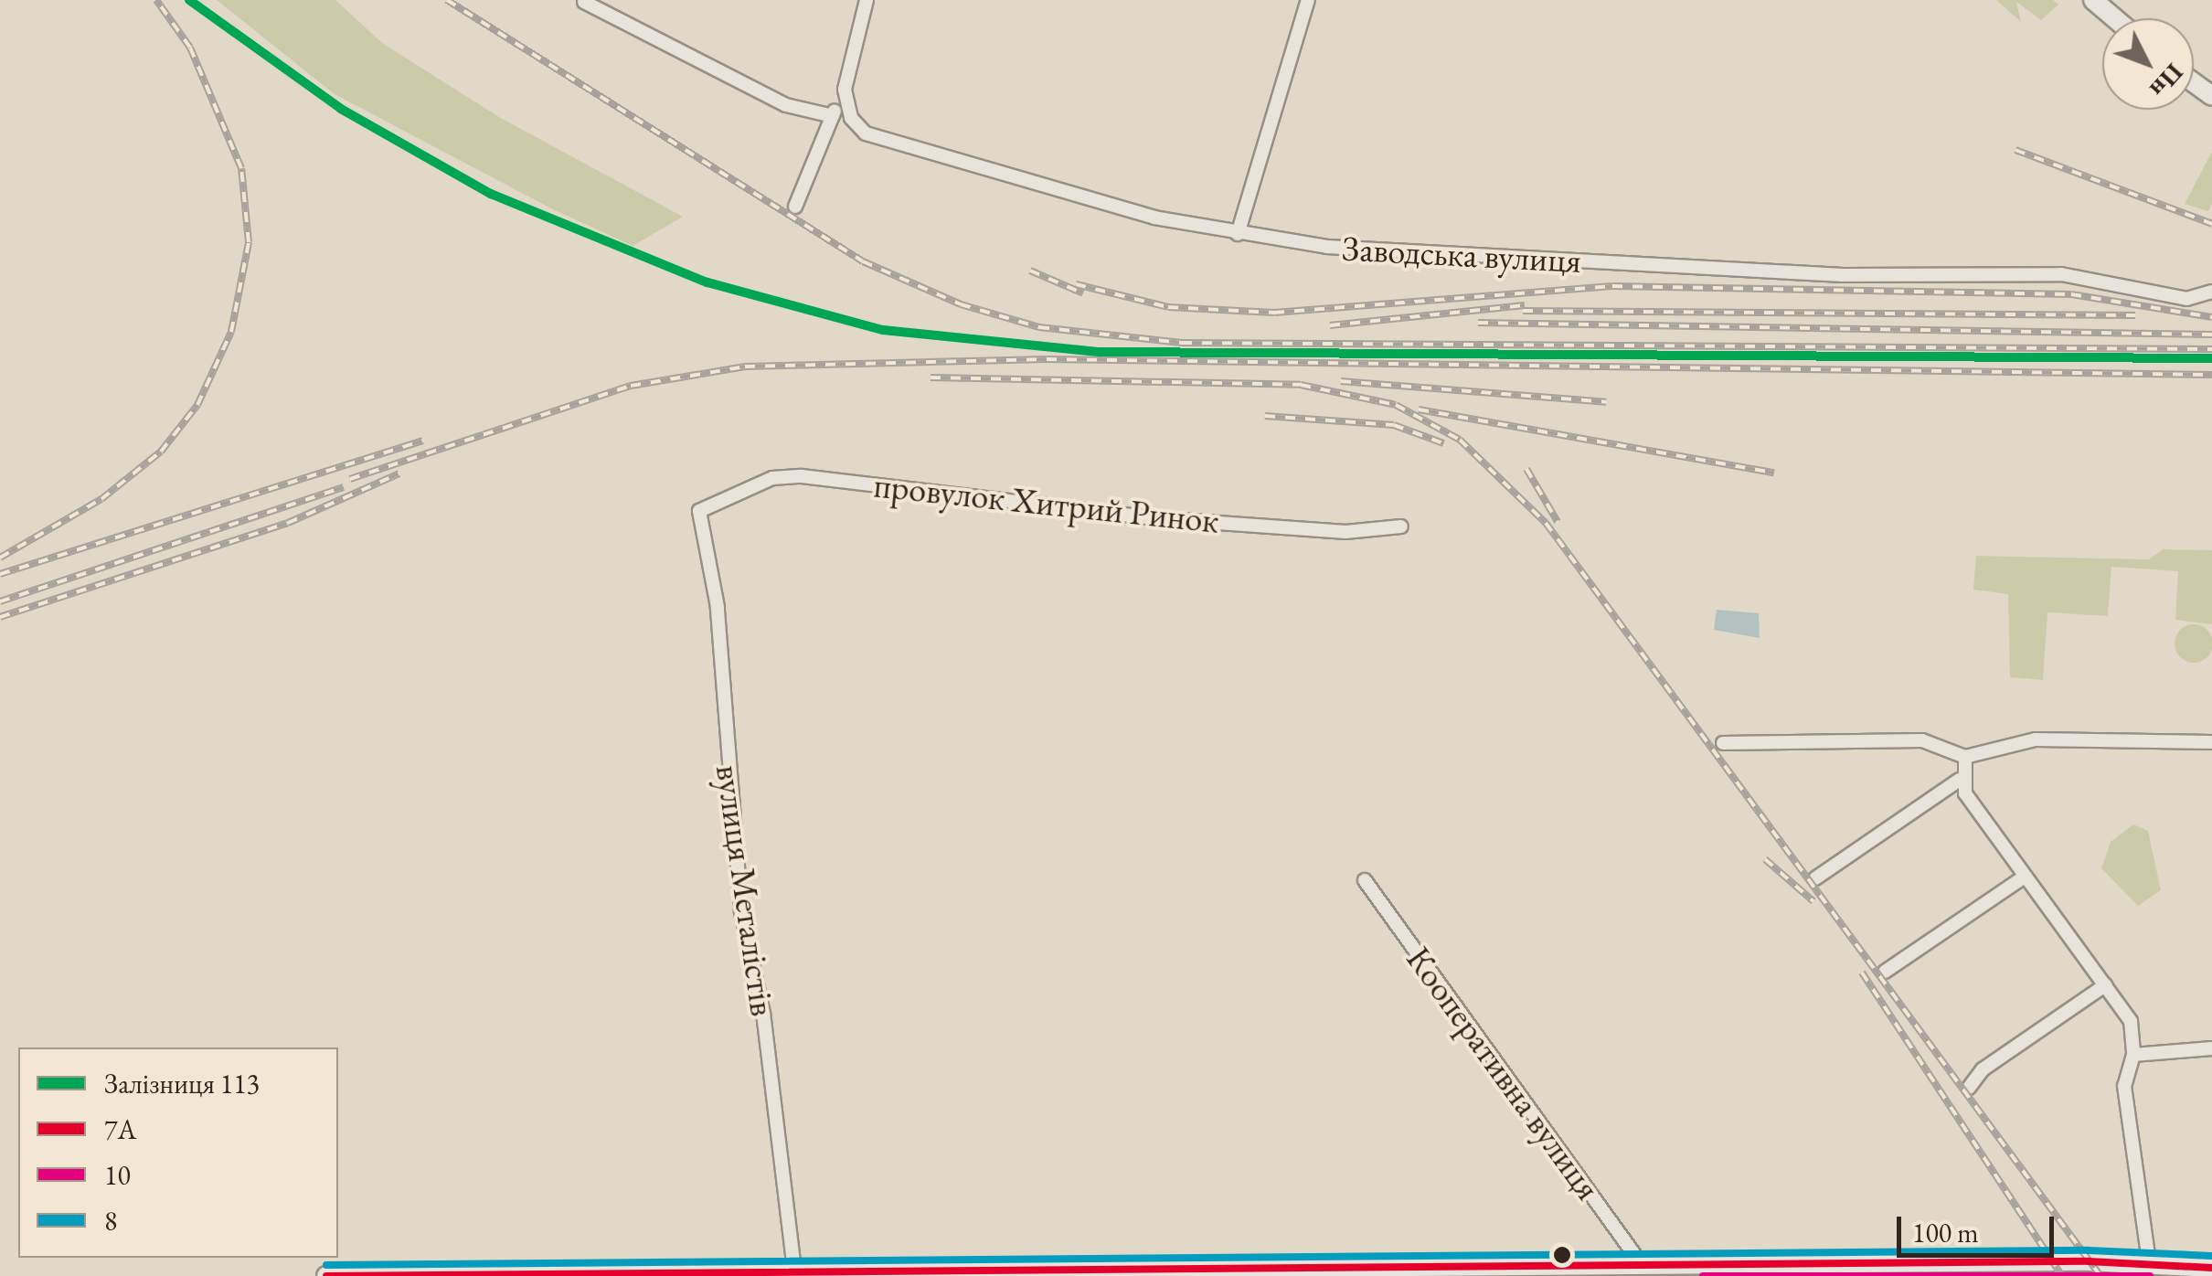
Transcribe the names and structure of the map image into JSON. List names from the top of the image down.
{
  "streets": {
    "street": [
      "Заводська вулиця",
      "провулок Хитрий Ринок",
      "вулиця Металістів",
      "Кооперативна вулиця"
    ]
  },
  "crossings": [
    ["провулок Хитрий Ринок", "вулиця Металістів"]
  ],
  "lines": [
    "rail line 113",
    "transit line 8",
    "transit line 7А",
    "transit line 10"
  ],
  "legend": [
    "Залізниця 113",
    "7А",
    "10",
    "8"
  ],
  "scale_bar": "100 m",
  "north": "bottom right"
}
